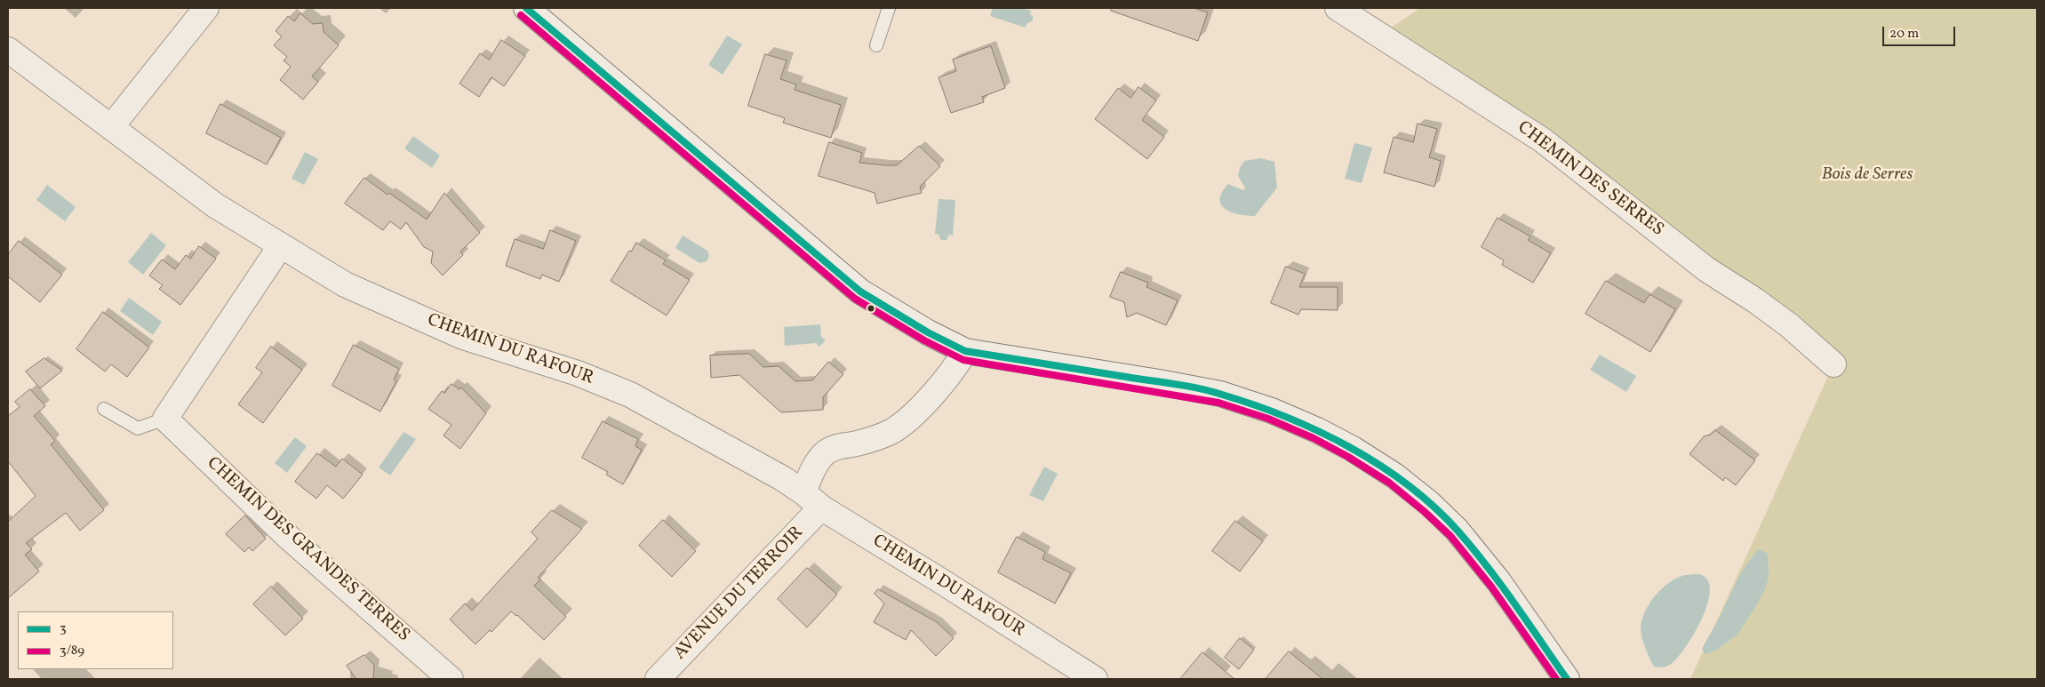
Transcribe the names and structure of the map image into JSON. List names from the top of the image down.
{
  "streets": {
    "street": [
      "CHEMIN DES SERRES",
      "CHEMIN DU RAFOUR",
      "CHEMIN DES GRANDES TERRES",
      "AVENUE DU TERROIR"
    ]
  },
  "crossings": [
    ["CHEMIN DU RAFOUR", "AVENUE DU TERROIR"]
  ],
  "parks": ["Bois de Serres"],
  "lines": ["transit line 3", "transit line 3/89"],
  "legend": ["3", "3/89"],
  "scale_bar": "20 m"
}
